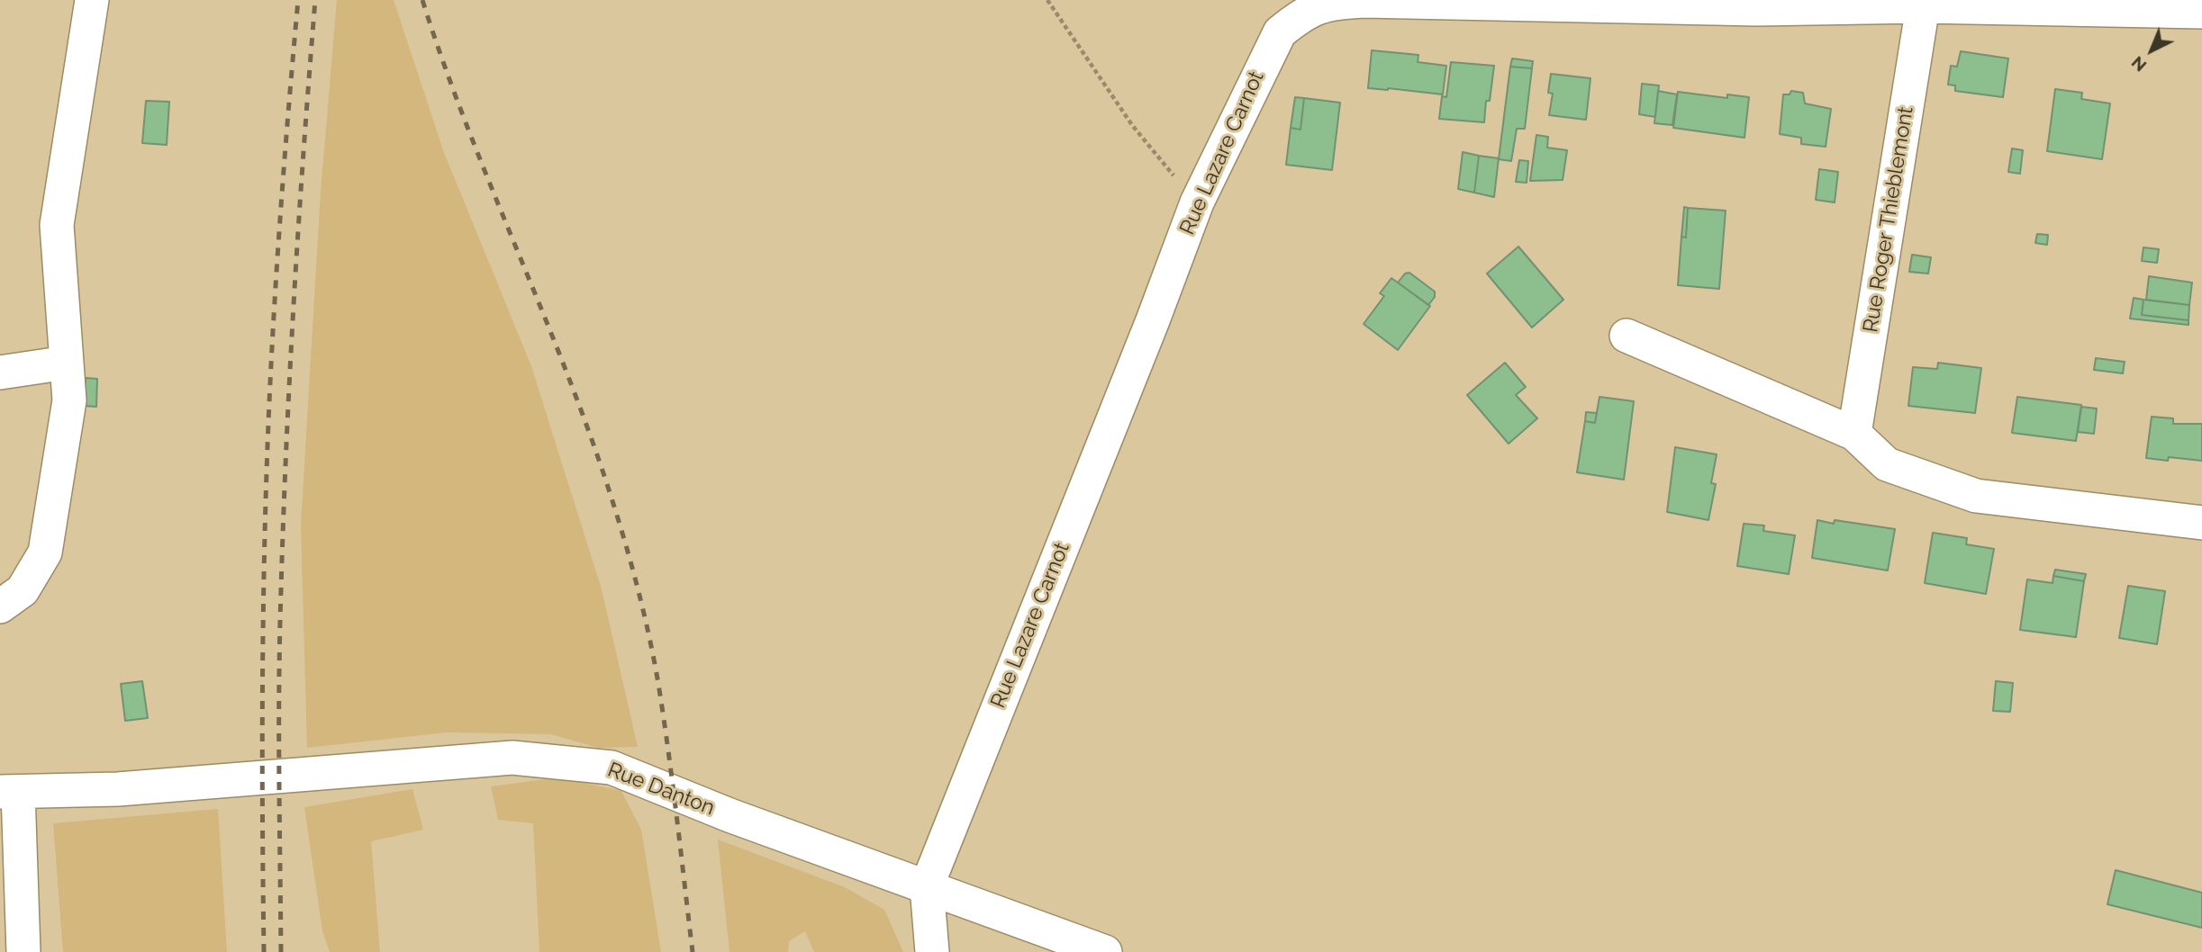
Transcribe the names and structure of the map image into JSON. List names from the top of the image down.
{
  "streets": {
    "street": ["Rue Lazare Carnot", "Rue Roger Thieblemont", "Rue Danton"]
  },
  "crossings": [
    ["Rue Lazare Carnot", "Rue Roger Thieblemont"],
    ["Rue Lazare Carnot", "Rue Danton"]
  ],
  "north": "bottom left"
}
